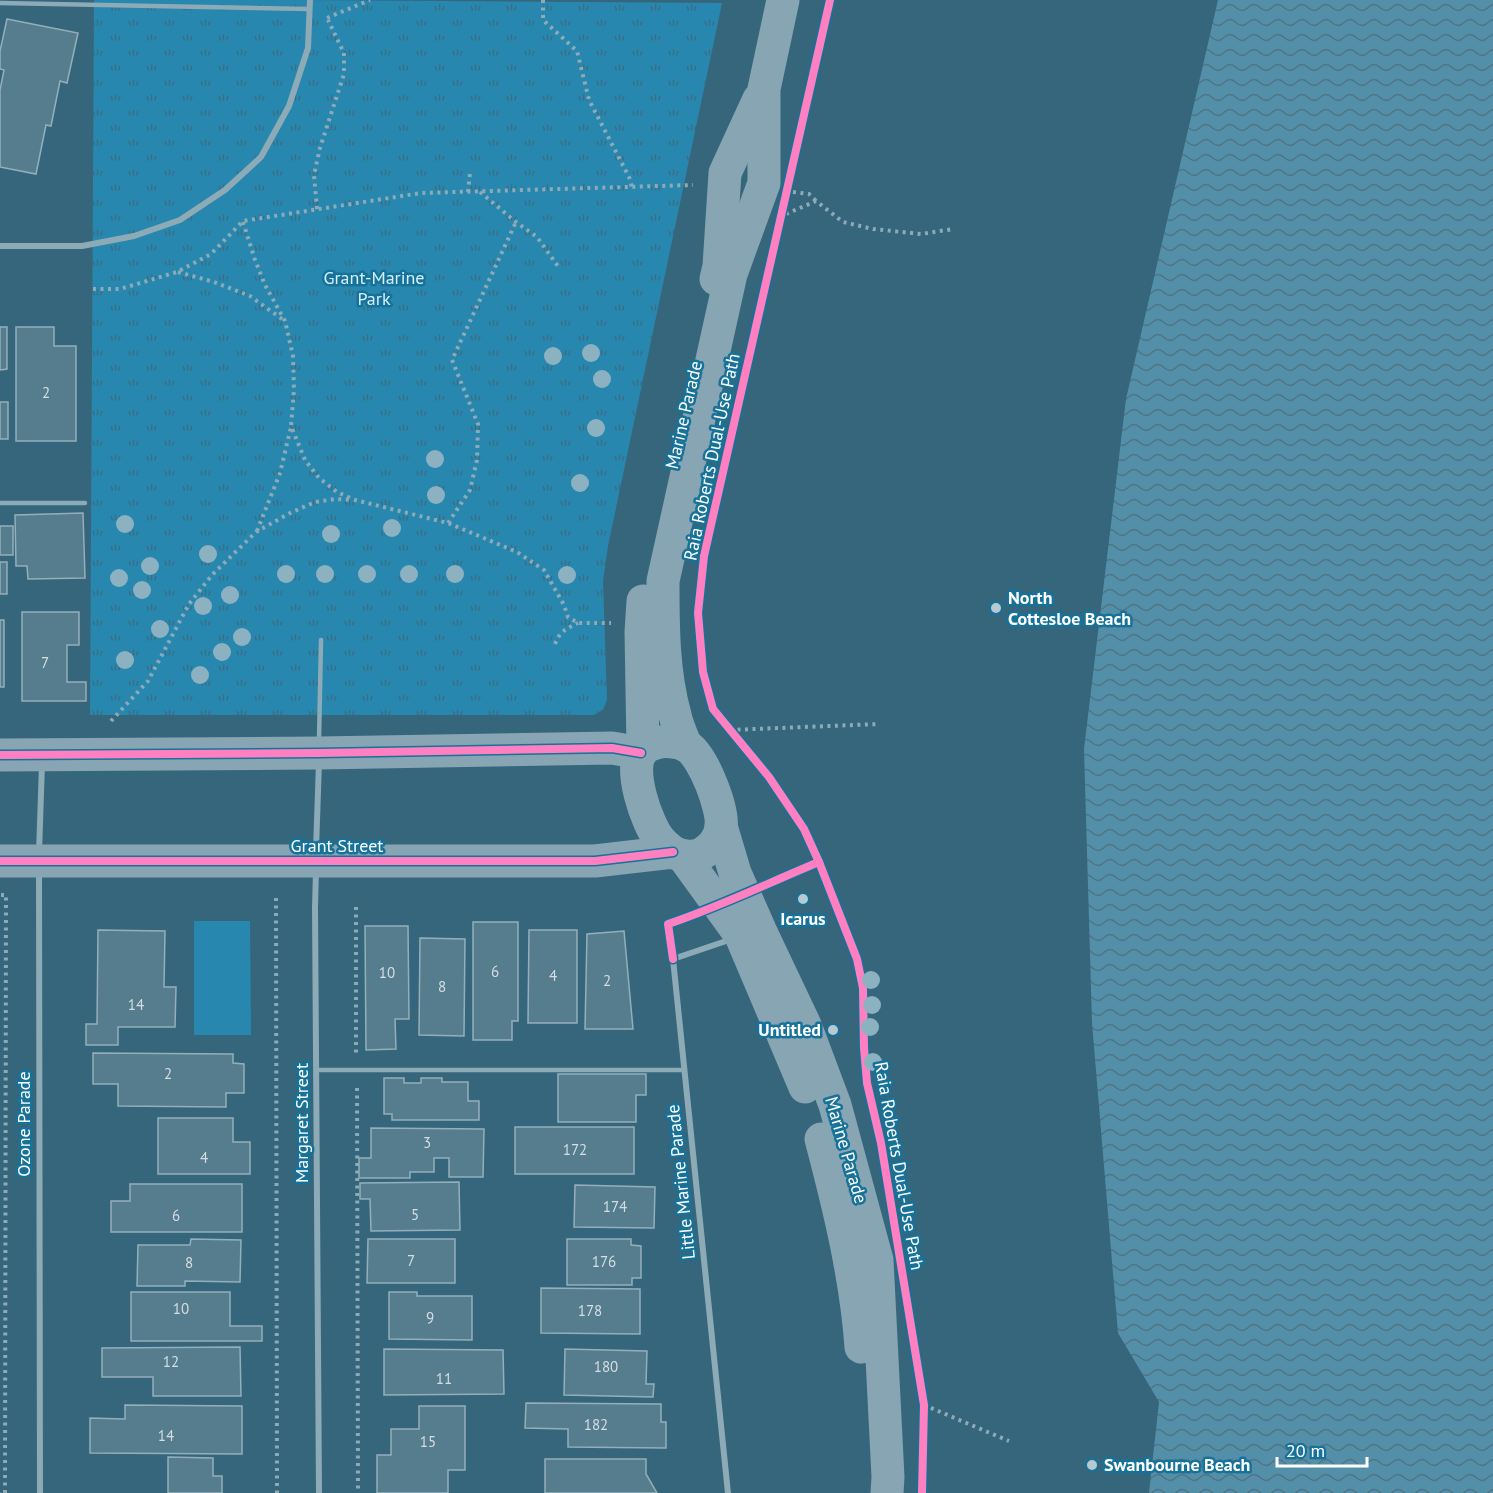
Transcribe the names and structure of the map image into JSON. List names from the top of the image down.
{
  "streets": {
    "street": [
      "Marine Parade",
      "Grant Street",
      "Margaret Street",
      "Ozone Parade",
      "Little Marine Parade"
    ],
    "cycle path": ["Raia Roberts Dual-Use Path"]
  },
  "crossings": [
    ["Marine Parade", "Grant Street"],
    ["Marine Parade", "Little Marine Parade"],
    ["Grant Street", "Margaret Street"],
    ["Grant Street", "Ozone Parade"]
  ],
  "parks": ["Grant-Marine Park"],
  "places": [
    "North Cottesloe Beach",
    "Icarus",
    "Untitled",
    "Swanbourne Beach"
  ],
  "house_numbers": [
    "2",
    "7",
    "6",
    "10",
    "4",
    "2",
    "8",
    "14",
    "2",
    "3",
    "172",
    "4",
    "174",
    "5",
    "6",
    "7",
    "176",
    "8",
    "10",
    "178",
    "9",
    "12",
    "180",
    "11",
    "182",
    "14",
    "15"
  ],
  "scale_bar": "20 m"
}
